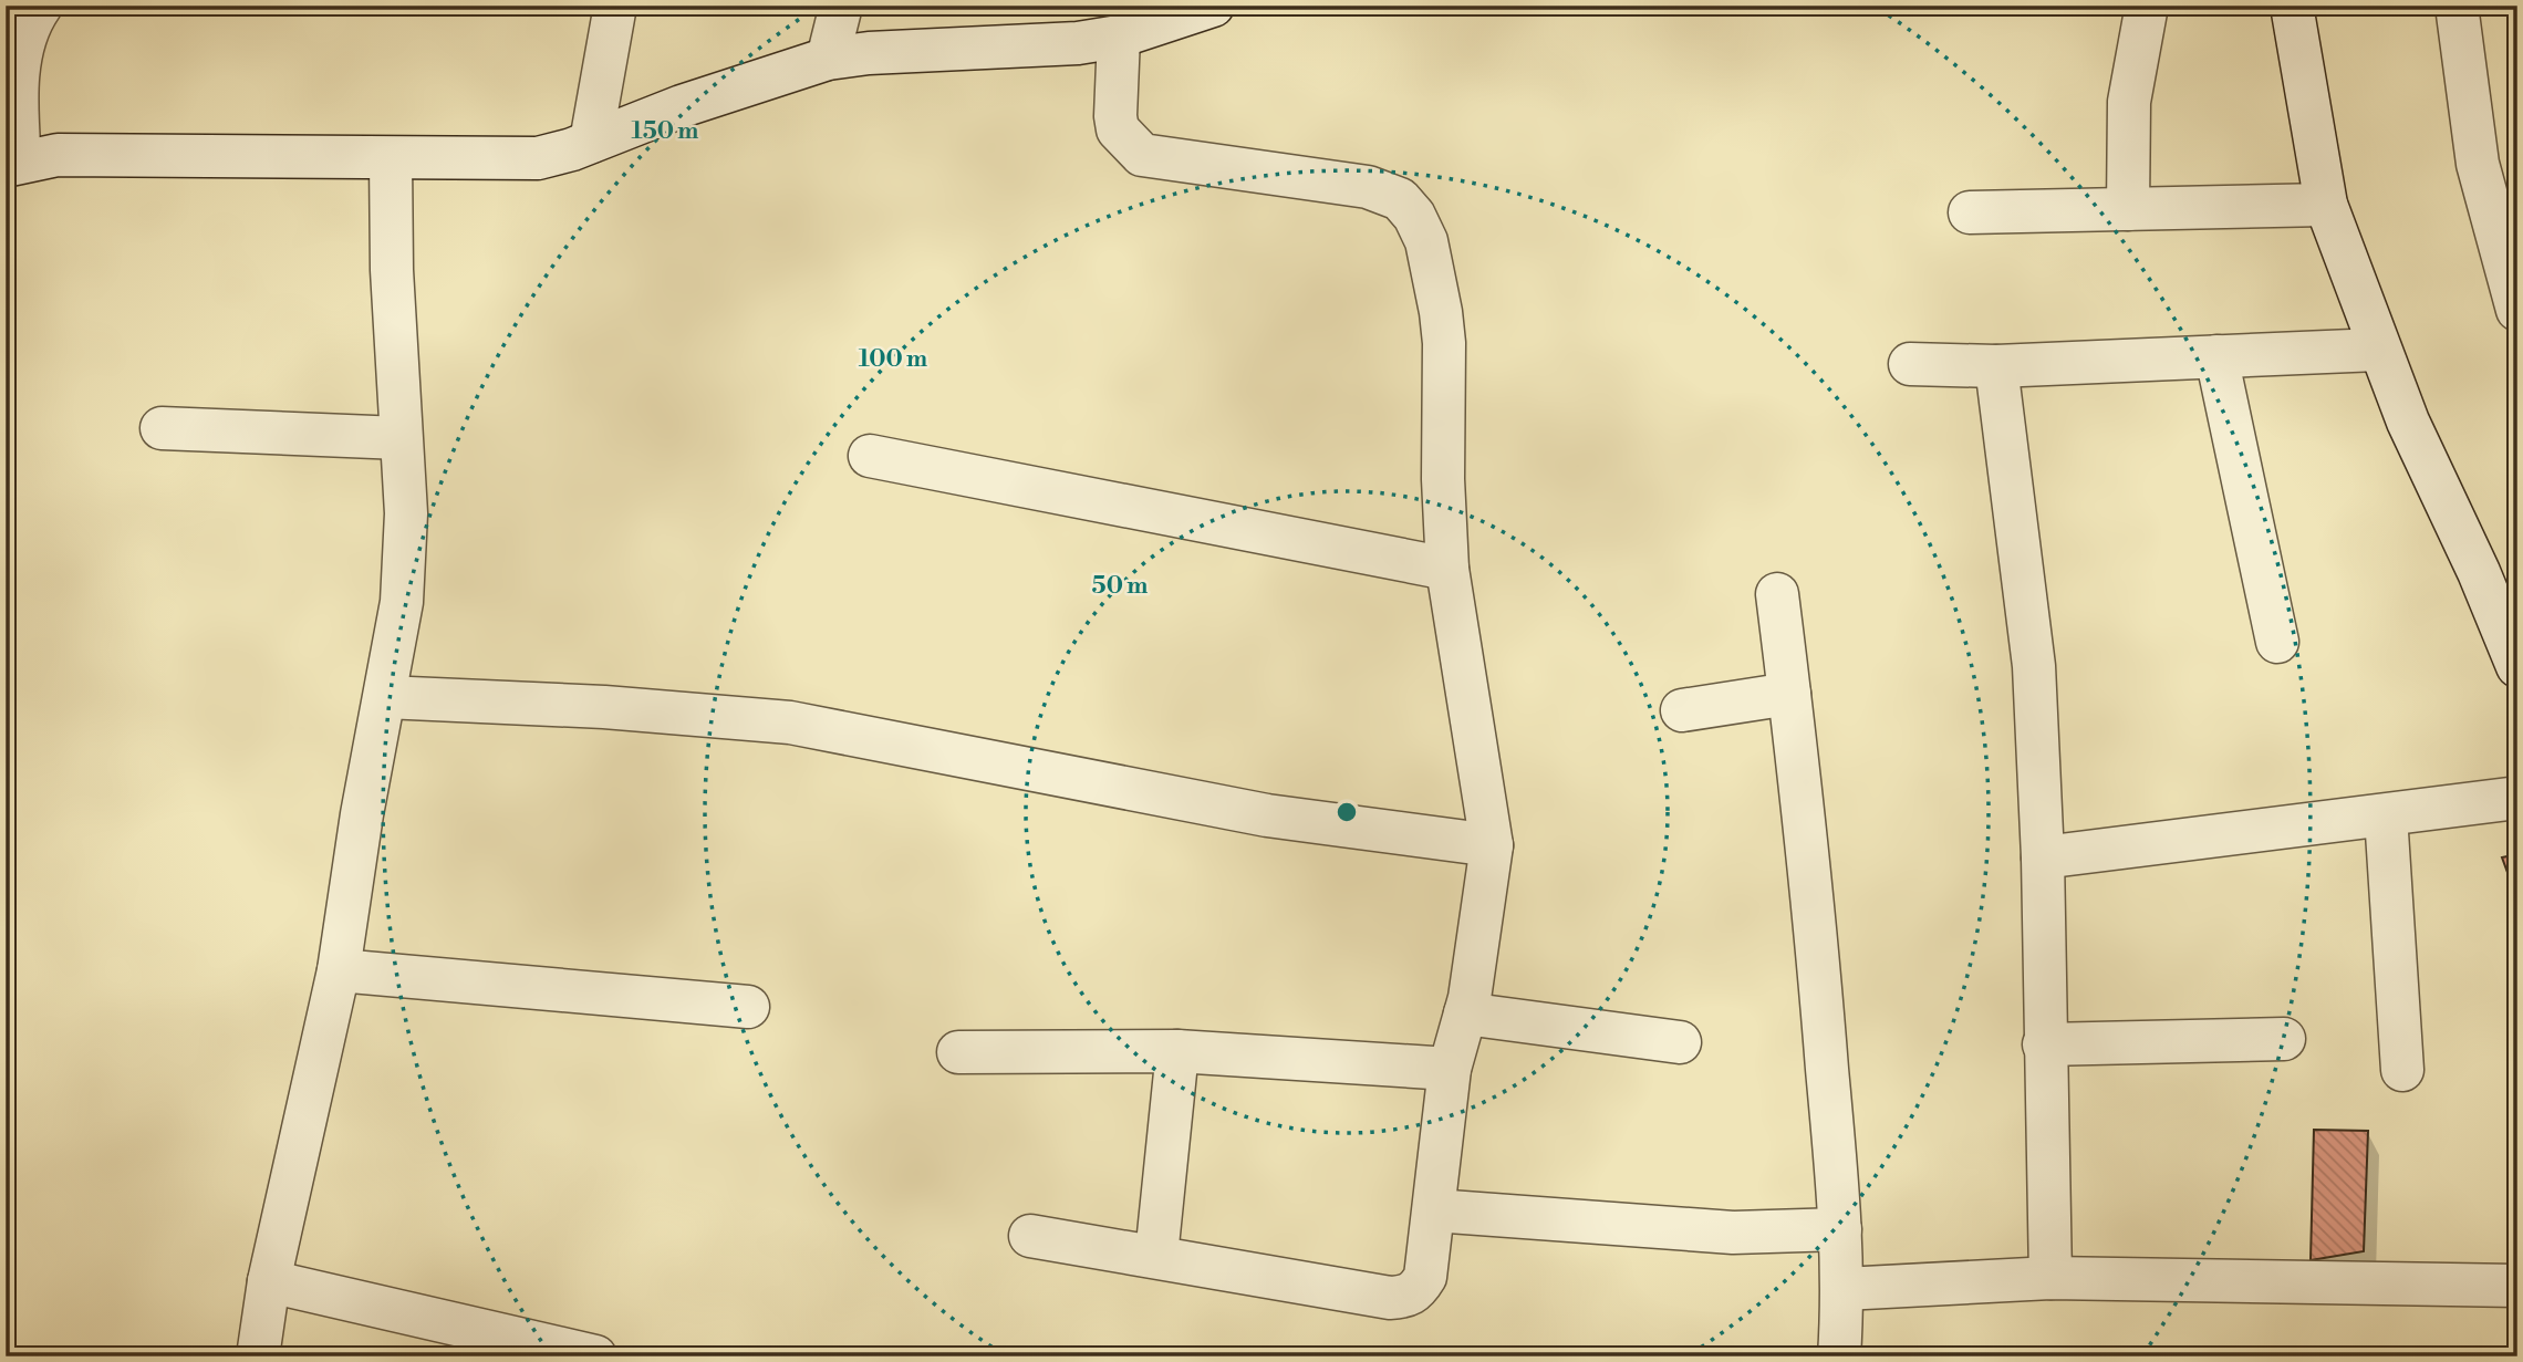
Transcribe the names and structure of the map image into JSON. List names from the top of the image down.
{
  "rings": ["150 m", "100 m", "50 m"]
}
